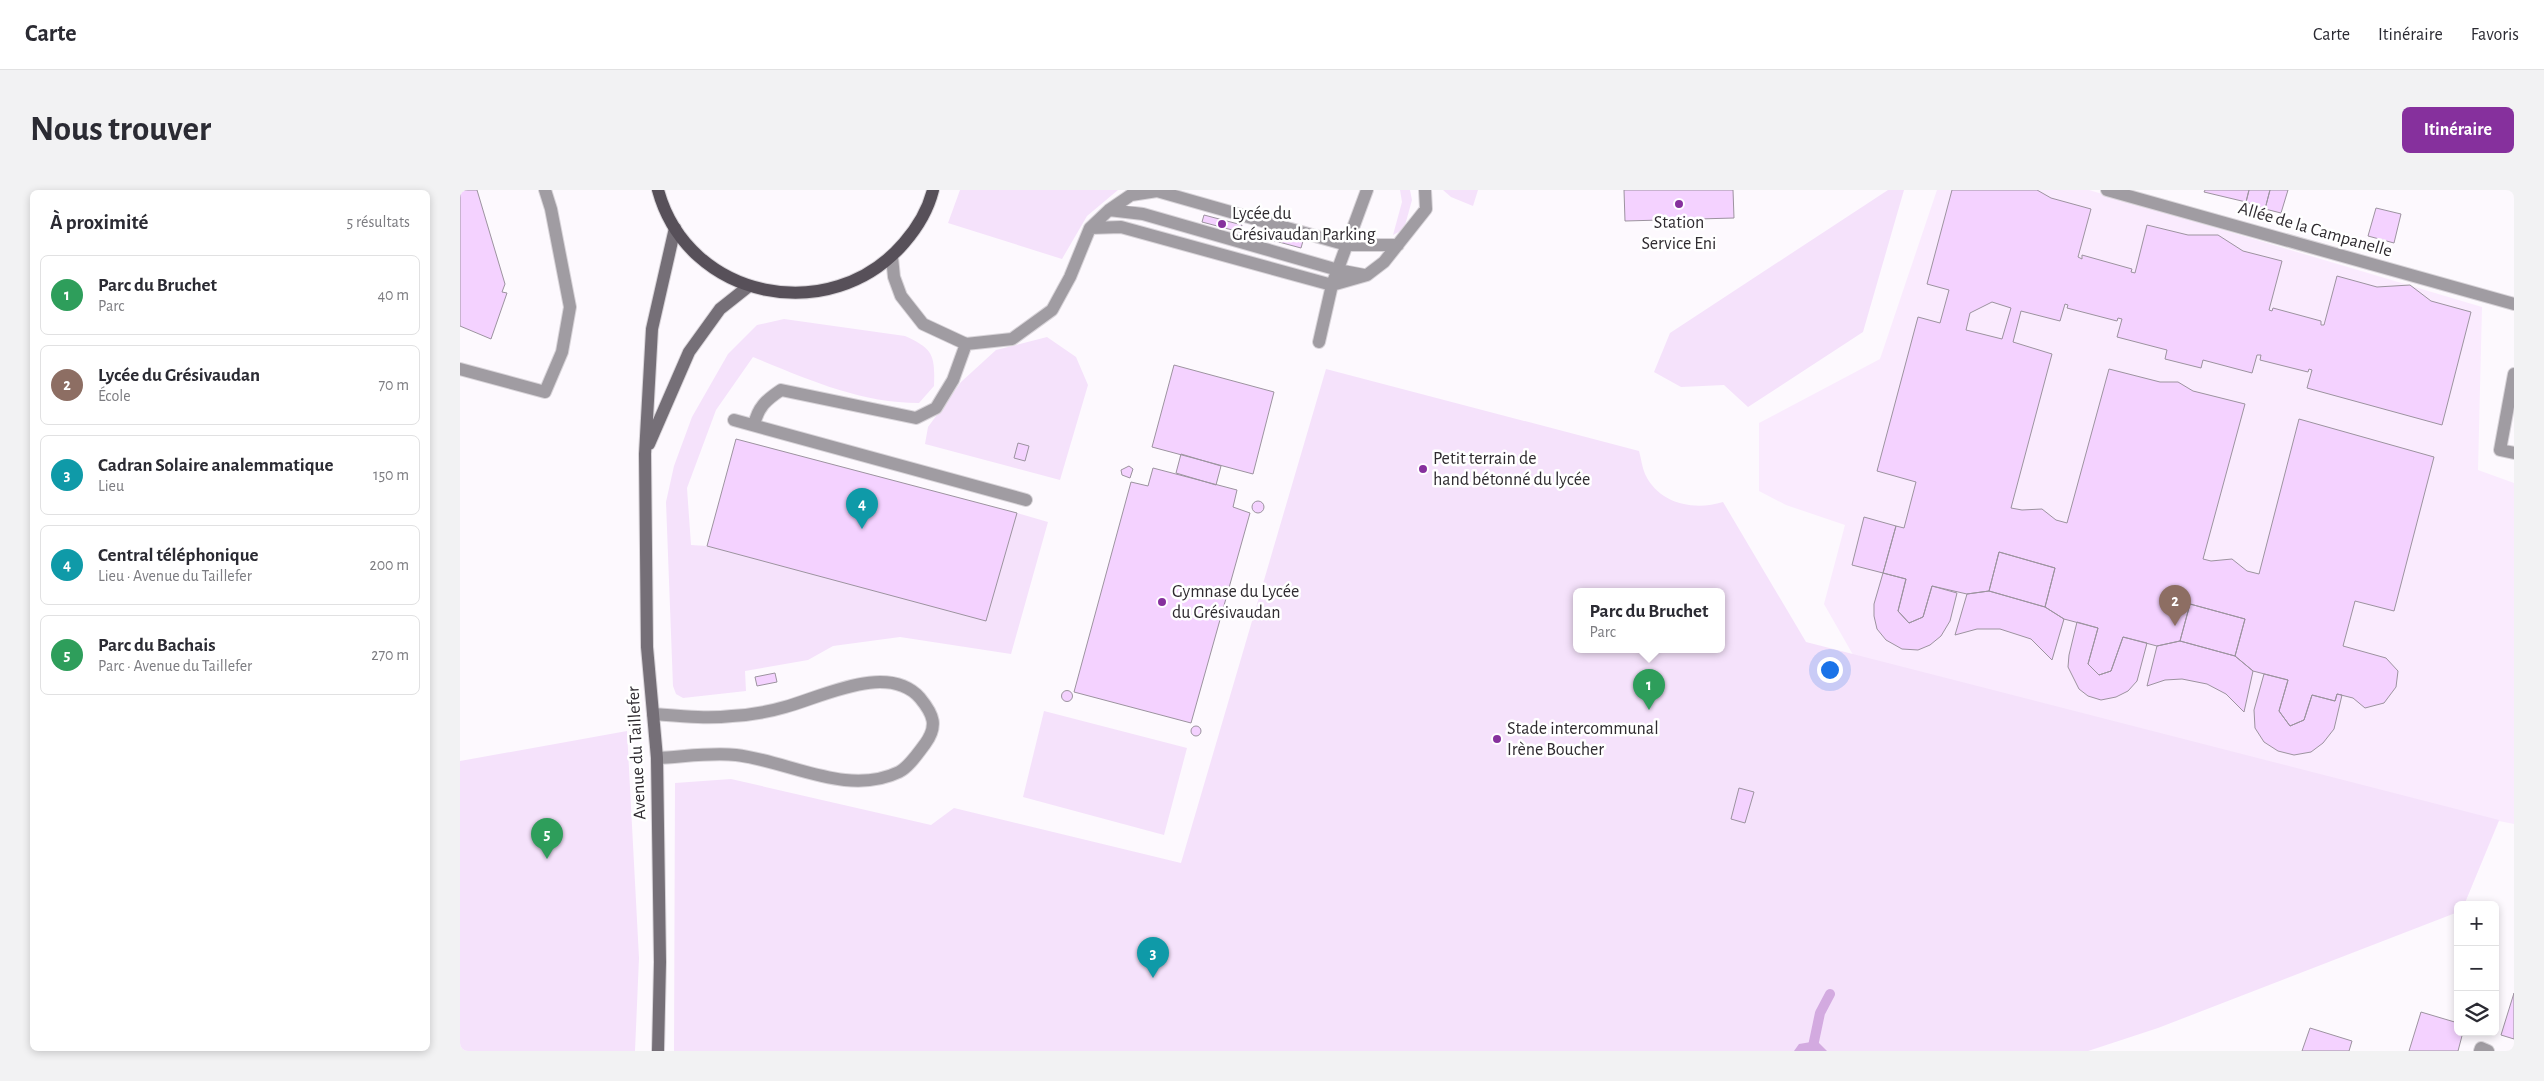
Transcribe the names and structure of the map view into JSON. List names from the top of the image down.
{
  "streets": {
    "main road": ["Avenue du Taillefer"],
    "street": ["Allée de la Campanelle"]
  },
  "places": [
    "Station Service Eni",
    "Lycée du Grésivaudan Parking",
    "Petit terrain de hand bétonné du lycée",
    "Gymnase du Lycée du Grésivaudan",
    "Stade intercommunal Irène Boucher"
  ],
  "page": {
    "header": "Carte",
    "nav": ["Carte", "Itinéraire", "Favoris"],
    "buttons": "Itinéraire",
    "title": "Nous trouver",
    "heading": ["À proximité", "5 résultats"],
    "list": [
      {
        "mark": "1",
        "name": "Parc du Bruchet",
        "note": "Parc",
        "value": "40 m"
      },
      {
        "mark": "2",
        "name": "Lycée du Grésivaudan",
        "note": "École",
        "value": "70 m"
      },
      {
        "mark": "3",
        "name": "Cadran Solaire analemmatique",
        "note": "Lieu",
        "value": "150 m"
      },
      {
        "mark": "4",
        "name": "Central téléphonique",
        "note": "Lieu · Avenue du Taillefer",
        "value": "200 m"
      },
      {
        "mark": "5",
        "name": "Parc du Bachais",
        "note": "Parc · Avenue du Taillefer",
        "value": "270 m"
      }
    ],
    "pins": [
      "4",
      "2",
      "1",
      "5",
      "3"
    ],
    "popup": ["Parc du Bruchet", "Parc"],
    "map_buttons": ["+", "−"]
  }
}
